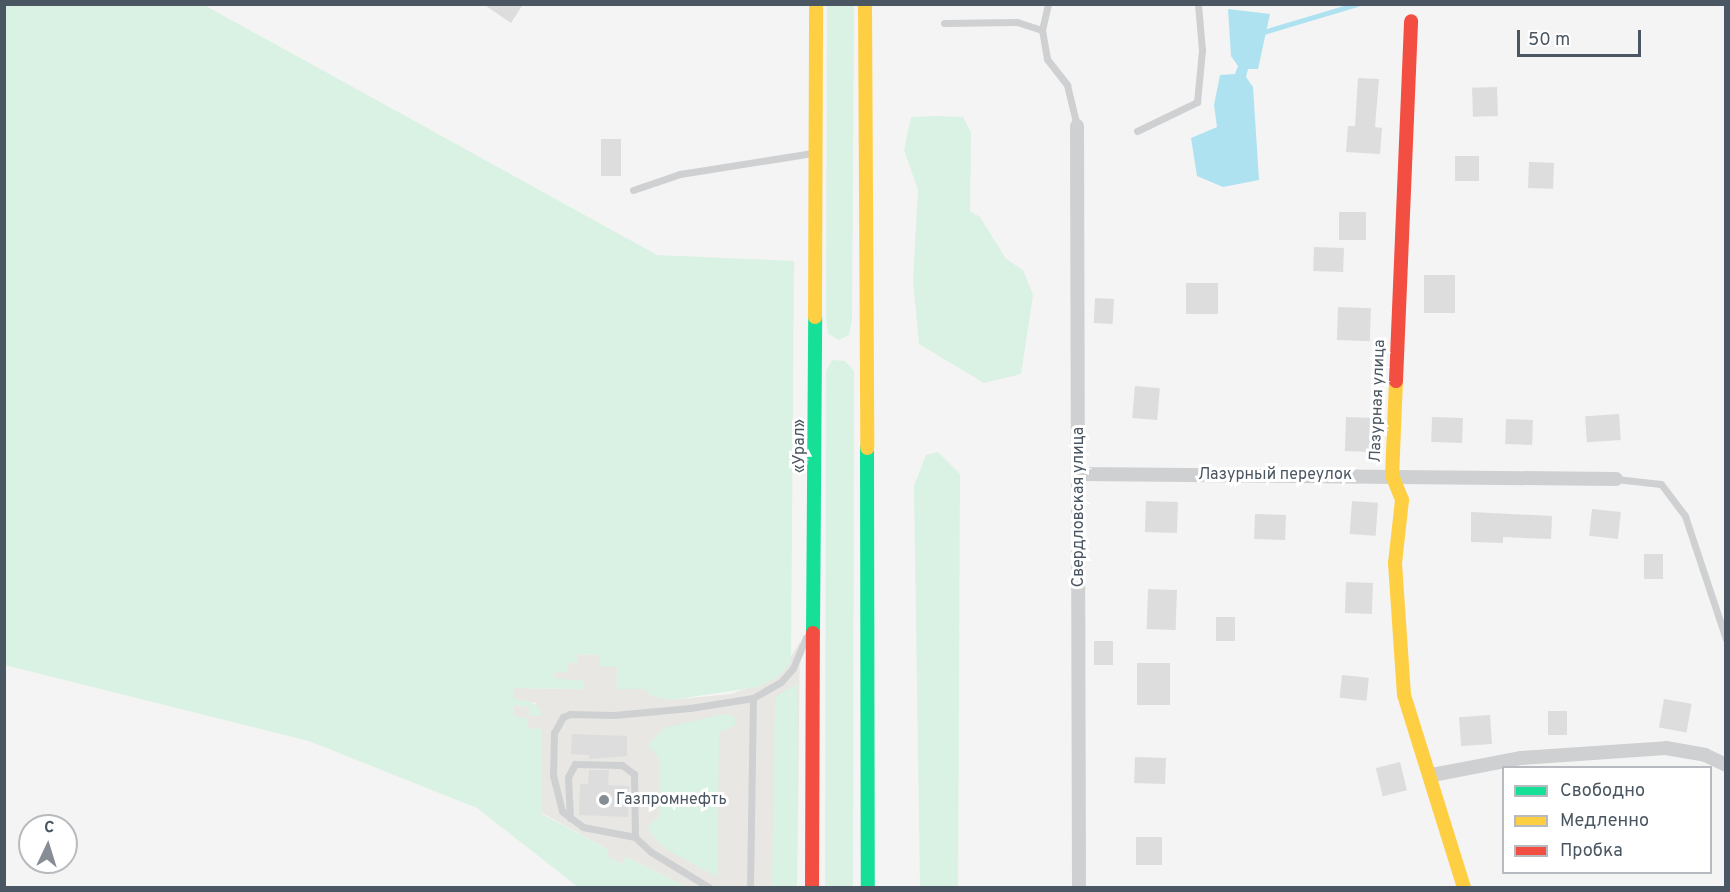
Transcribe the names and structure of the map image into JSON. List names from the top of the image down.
{
  "streets": {
    "main road": ["Лазурная улица", "«Урал»"],
    "street": ["Лазурный переулок", "Свердловская улица"]
  },
  "crossings": [
    ["Лазурная улица", "Лазурный переулок"],
    ["Лазурный переулок", "Свердловская улица"]
  ],
  "places": ["Газпромнефть"],
  "legend": ["Свободно", "Медленно", "Пробка"],
  "scale_bar": "50 m",
  "north": "top"
}
